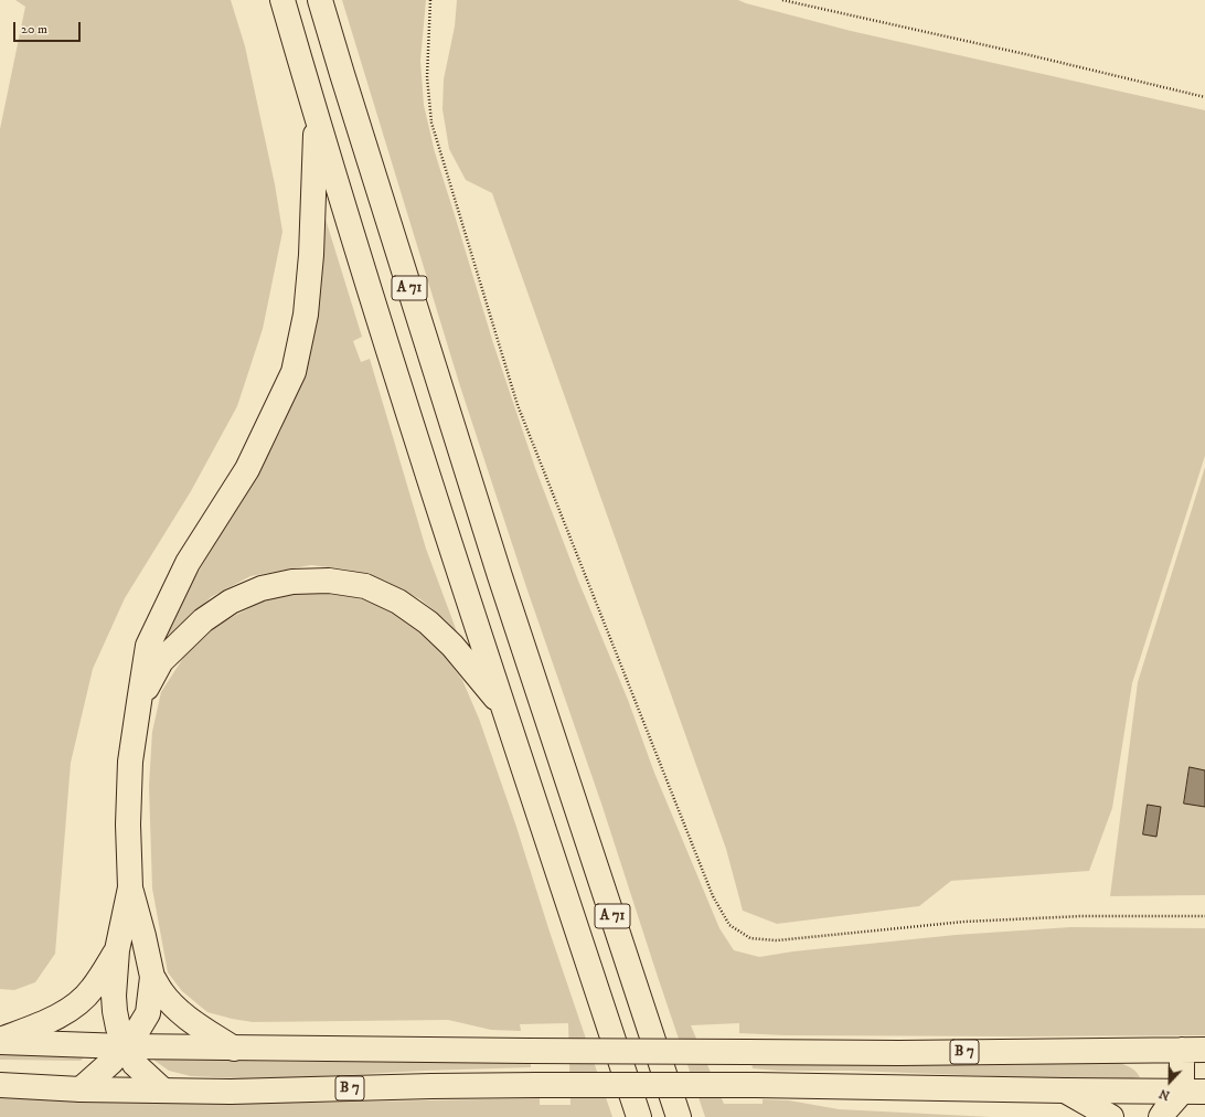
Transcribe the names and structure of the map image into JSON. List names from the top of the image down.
{
  "streets": {
    "main road": ["A 71", "B 7"]
  },
  "scale_bar": "20 m",
  "north": "bottom"
}
